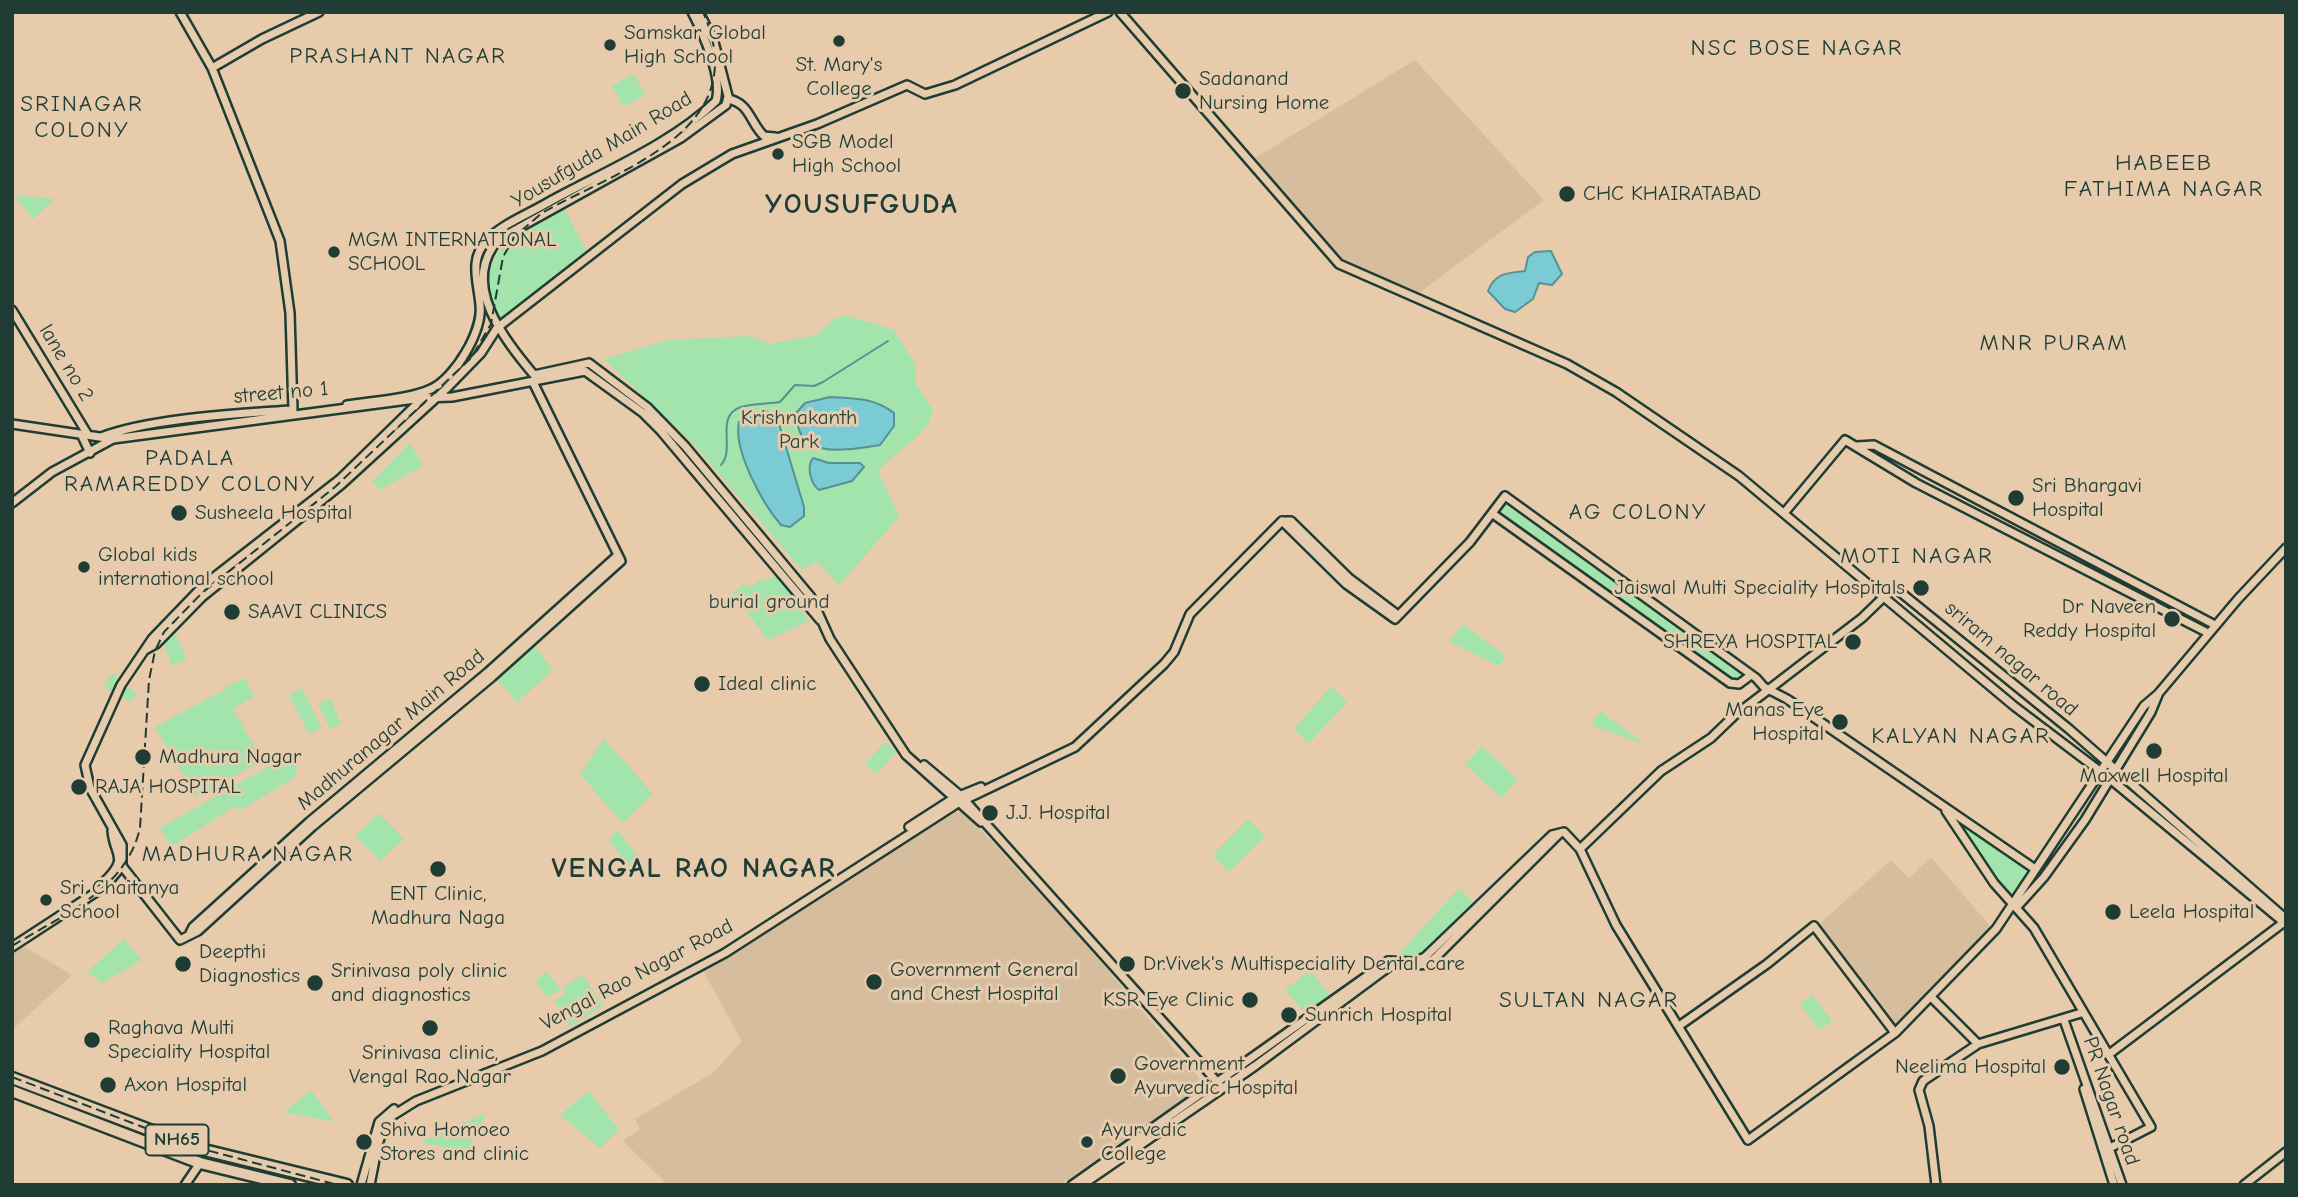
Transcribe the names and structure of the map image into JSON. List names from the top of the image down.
{
  "streets": {
    "highway": ["NH65"],
    "main road": [
      "Yousufguda Main Road",
      "lane no 2",
      "street no 1",
      "sriram nagar road",
      "Madhuranagar Main Road",
      "Vengal Rao Nagar Road",
      "PR Nagar road"
    ]
  },
  "crossings": [
    ["lane no 2", "street no 1"],
    ["street no 1", "Madhuranagar Main Road"]
  ],
  "districts": [
    "NSC BOSE NAGAR",
    "PRASHANT NAGAR",
    "SRINAGAR COLONY",
    "HABEEB FATHIMA NAGAR",
    "YOUSUFGUDA",
    "MNR PURAM",
    "PADALA RAMAREDDY COLONY",
    "AG COLONY",
    "MOTI NAGAR",
    "KALYAN NAGAR",
    "MADHURA NAGAR",
    "VENGAL RAO NAGAR",
    "SULTAN NAGAR"
  ],
  "parks": ["Krishnakanth Park", "burial ground"],
  "places": [
    "St. Mary's College",
    "Samskar Global High School",
    "Sadanand Nursing Home",
    "SGB Model High School",
    "CHC KHAIRATABAD",
    "MGM INTERNATIONAL SCHOOL",
    "Sri Bhargavi Hospital",
    "Susheela Hospital",
    "Global kids international school",
    "Jaiswal Multi Speciality Hospitals",
    "SAAVI CLINICS",
    "Dr Naveen Reddy Hospital",
    "SHREYA HOSPITAL",
    "Ideal clinic",
    "Manas Eye Hospital",
    "Maxwell Hospital",
    "Madhura Nagar",
    "RAJA HOSPITAL",
    "J.J. Hospital",
    "ENT Clinic, Madhura Naga",
    "Sri Chaitanya School",
    "Leela Hospital",
    "Deepthi Diagnostics",
    "Dr.Vivek's Multispeciality Dental care",
    "Government General and Chest Hospital",
    "Srinivasa poly clinic and diagnostics",
    "KSR Eye Clinic",
    "Sunrich Hospital",
    "Srinivasa clinic, Vengal Rao Nagar",
    "Raghava Multi Speciality Hospital",
    "Neelima Hospital",
    "Government Ayurvedic Hospital",
    "Axon Hospital",
    "Shiva Homoeo Stores and clinic",
    "Ayurvedic College"
  ]
}
